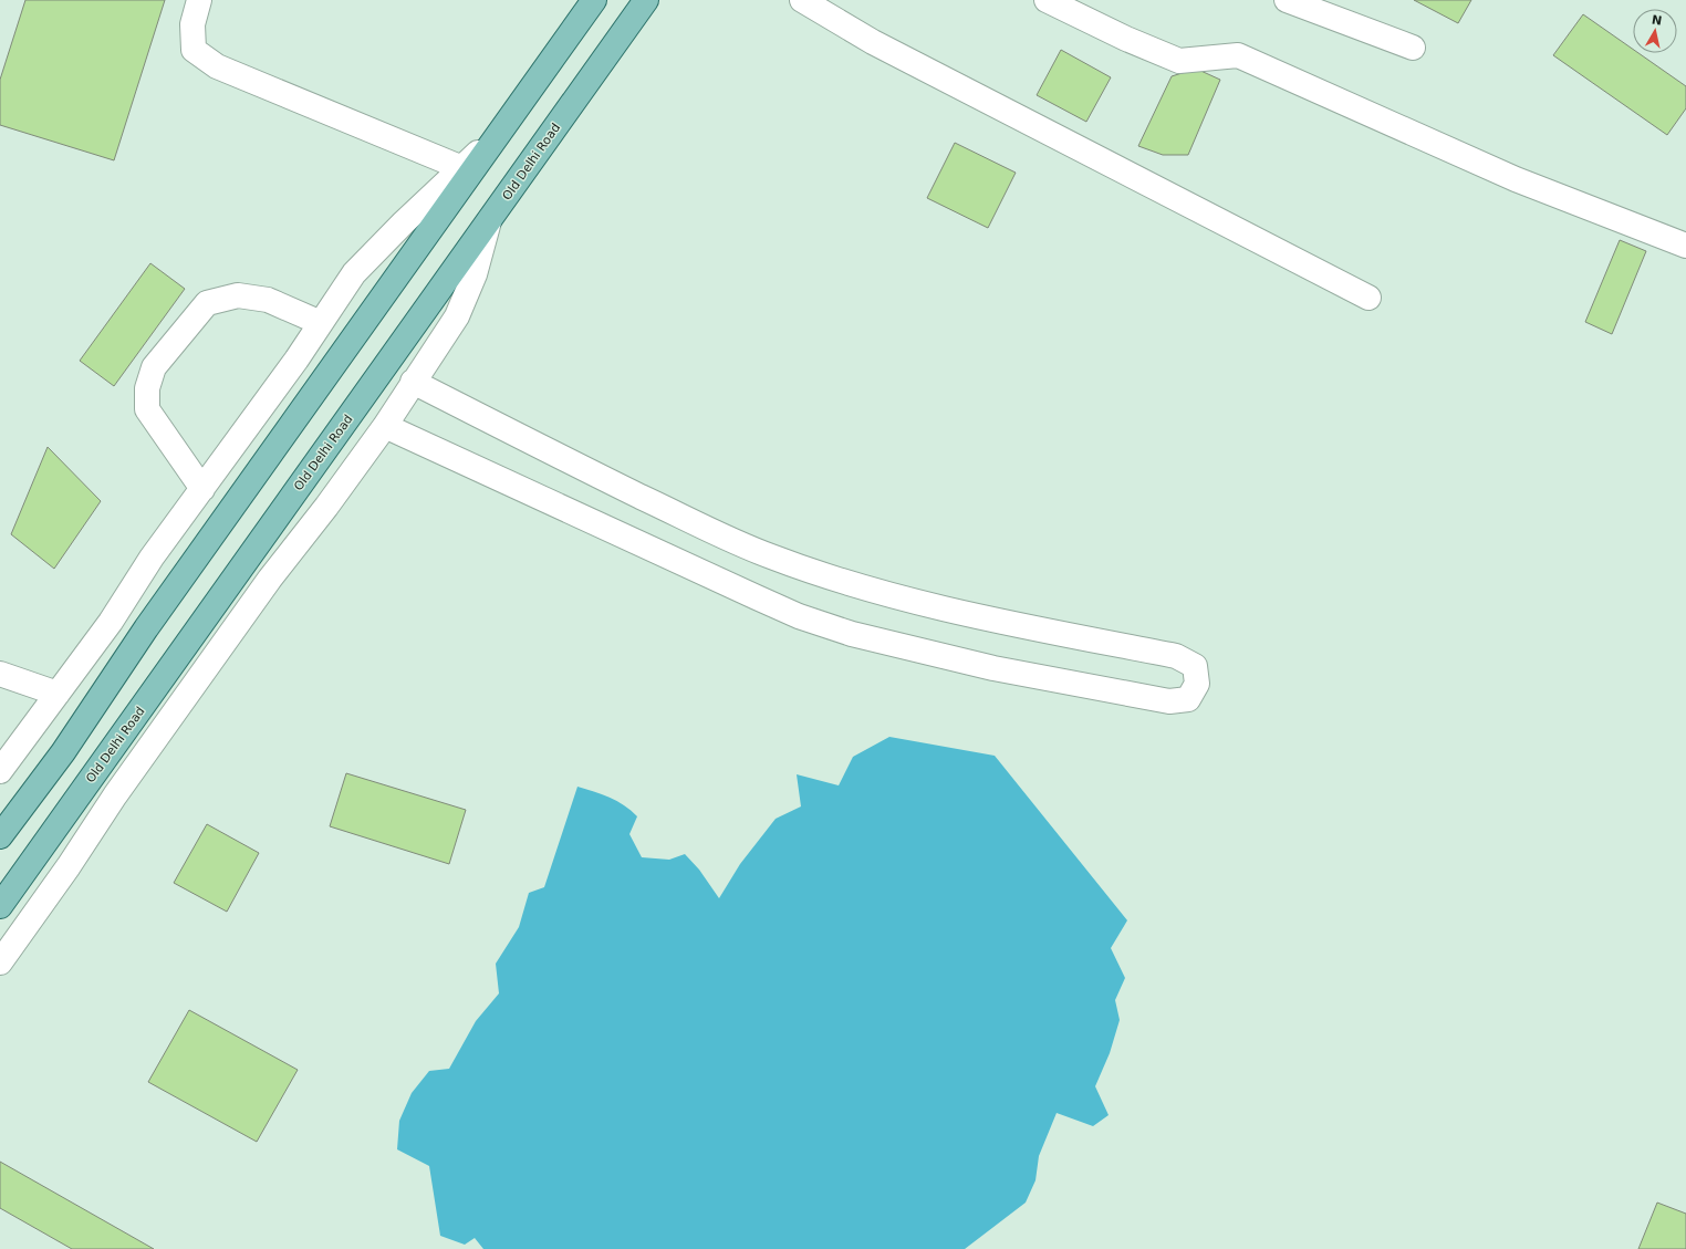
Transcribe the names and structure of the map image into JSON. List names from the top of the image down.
{
  "streets": {
    "main road": ["Old Delhi Road"]
  },
  "north": "top"
}
